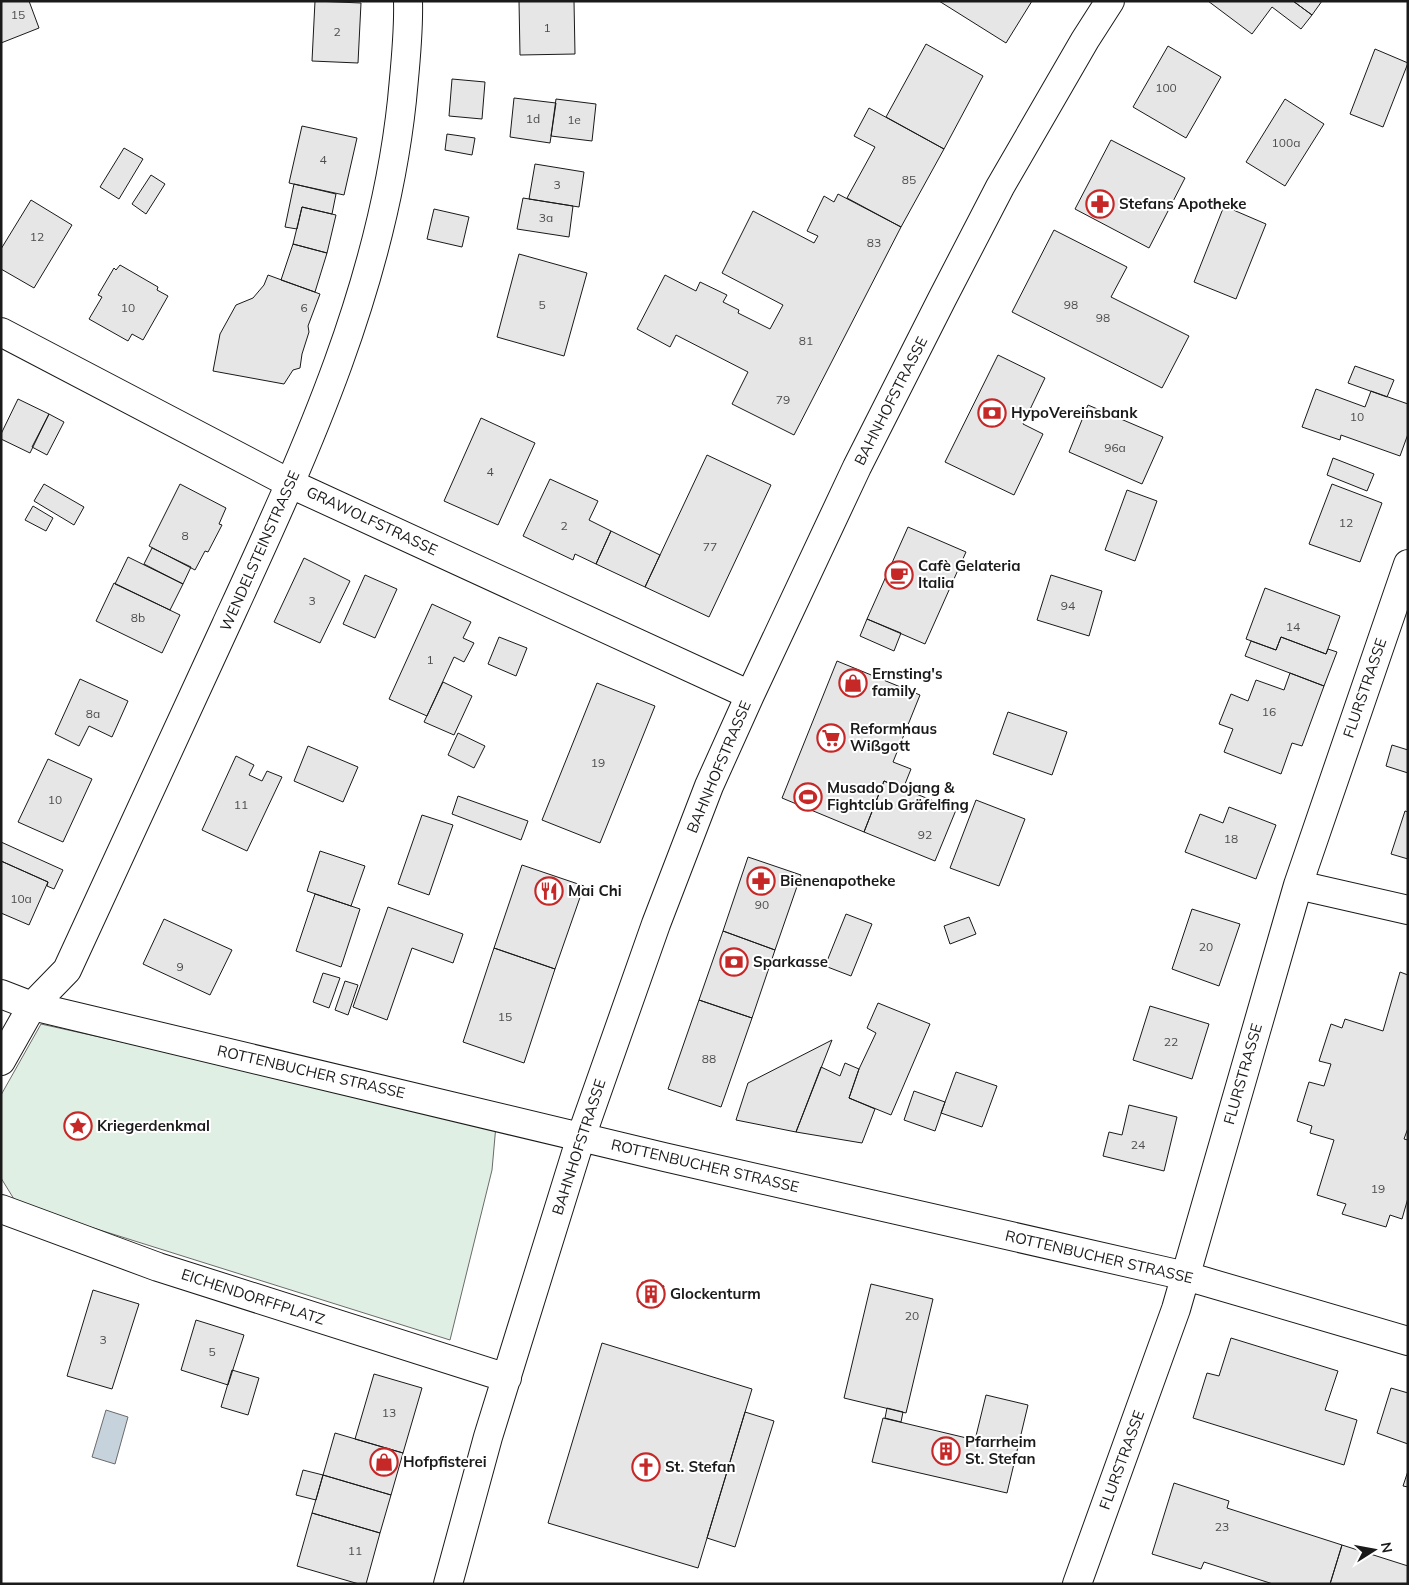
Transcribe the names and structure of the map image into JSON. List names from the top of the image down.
{
  "streets": {
    "street": [
      "BAHNHOFSTRASSE",
      "GRAWOLFSTRASSE",
      "WENDELSTEINSTRASSE",
      "FLURSTRASSE",
      "ROTTENBUCHER STRASSE",
      "EICHENDORFFPLATZ"
    ]
  },
  "crossings": [
    ["BAHNHOFSTRASSE", "GRAWOLFSTRASSE"],
    ["BAHNHOFSTRASSE", "ROTTENBUCHER STRASSE"],
    ["BAHNHOFSTRASSE", "EICHENDORFFPLATZ"],
    ["GRAWOLFSTRASSE", "WENDELSTEINSTRASSE"],
    ["WENDELSTEINSTRASSE", "ROTTENBUCHER STRASSE"],
    ["FLURSTRASSE", "ROTTENBUCHER STRASSE"]
  ],
  "places": {
    "pharmacy": ["Stefans Apotheke", "Bienenapotheke"],
    "bank": ["HypoVereinsbank", "Sparkasse"],
    "cafe": ["Cafè Gelateria Italia"],
    "shop": ["Ernsting's family", "Hofpfisterei"],
    "supermarket": ["Reformhaus Wißgott"],
    "sports": ["Musado Dojang & Fightclub Gräfelfing"],
    "restaurant": ["Mai Chi"],
    "place": ["Kriegerdenkmal"],
    "building": ["Glockenturm", "Pfarrheim St. Stefan"],
    "church": ["St. Stefan"]
  },
  "house_numbers": [
    "15",
    "1",
    "2",
    "100",
    "1d",
    "1e",
    "100a",
    "4",
    "85",
    "3",
    "3a",
    "12",
    "83",
    "5",
    "98",
    "10",
    "6",
    "98",
    "81",
    "79",
    "10",
    "96a",
    "4",
    "12",
    "2",
    "8",
    "77",
    "3",
    "94",
    "8b",
    "14",
    "1",
    "16",
    "8a",
    "19",
    "10",
    "11",
    "92",
    "18",
    "10a",
    "90",
    "20",
    "9",
    "15",
    "22",
    "88",
    "24",
    "19",
    "20",
    "3",
    "5",
    "13",
    "23",
    "11"
  ],
  "north": "right"
}
